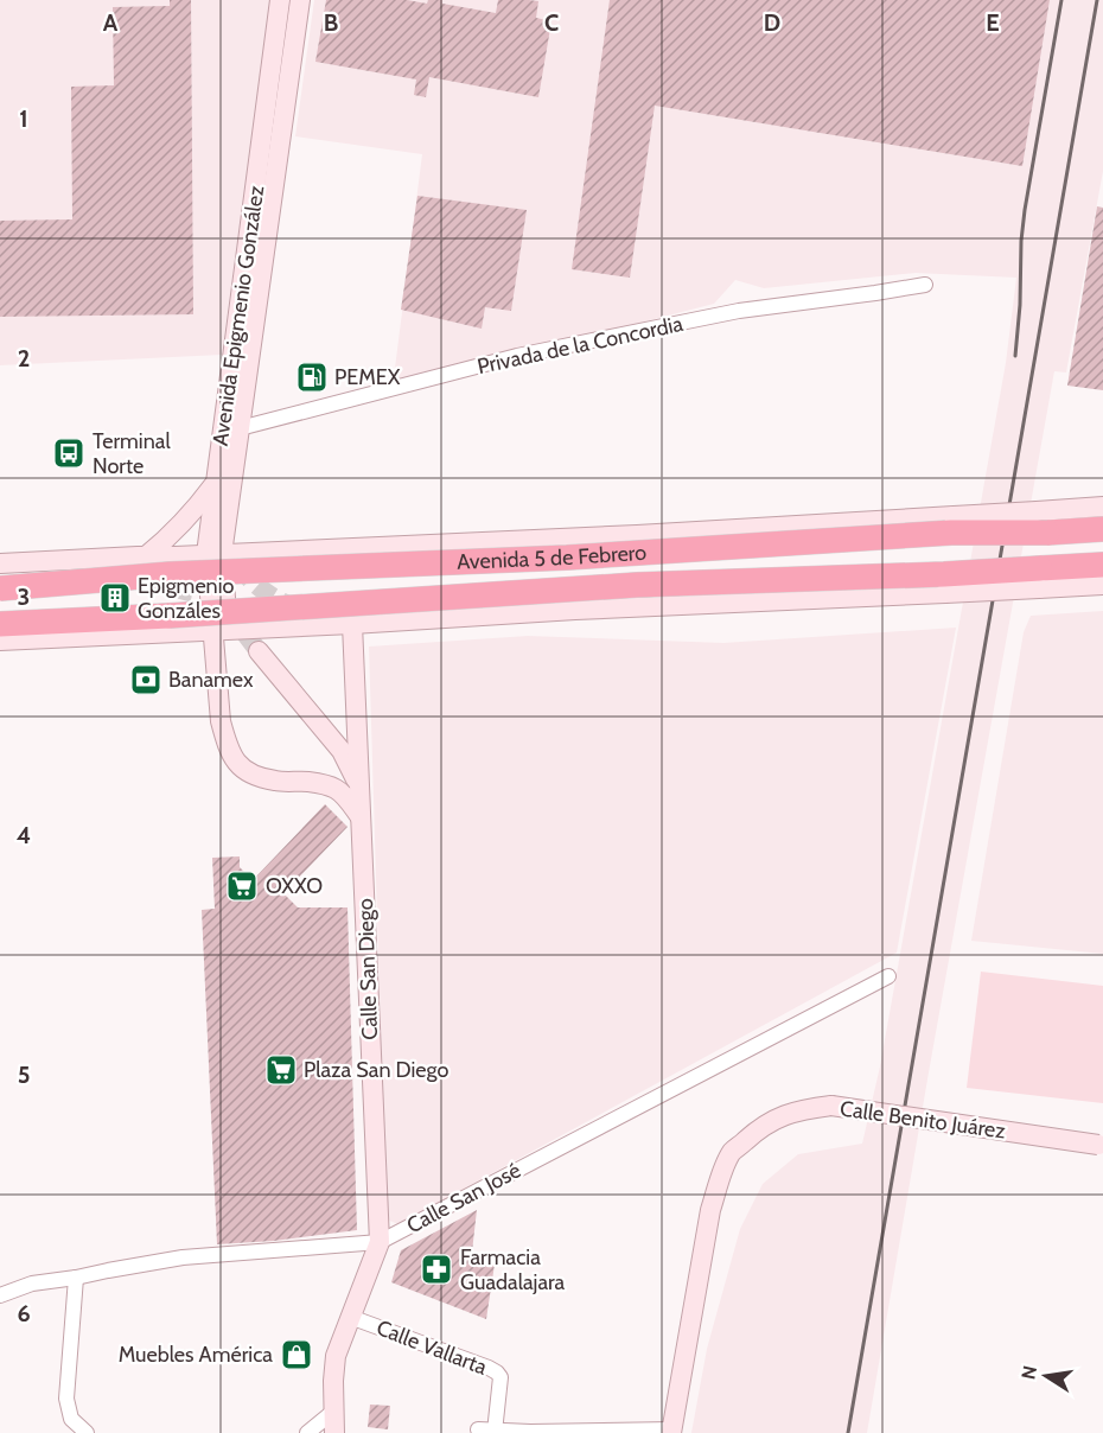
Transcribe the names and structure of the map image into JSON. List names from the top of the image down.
{
  "streets": {
    "highway": ["Avenida 5 de Febrero"],
    "main road": ["Avenida Epigmenio González", "Calle San Diego", "Calle Benito Juárez"],
    "street": ["Privada de la Concordia", "Calle San José", "Calle Vallarta"]
  },
  "crossings": [
    ["Avenida Epigmenio González", "Privada de la Concordia"],
    ["Avenida Epigmenio González", "Avenida 5 de Febrero"],
    ["Avenida Epigmenio González", "Calle San Diego"],
    ["Avenida 5 de Febrero", "Calle San Diego"],
    ["Calle San Diego", "Calle San José"],
    ["Calle San Diego", "Calle Vallarta"]
  ],
  "places": {
    "fuel station": ["PEMEX"],
    "bus stop": ["Terminal Norte"],
    "building": ["Epigmenio Gonzáles"],
    "bank": ["Banamex"],
    "supermarket": ["OXXO", "Plaza San Diego"],
    "pharmacy": ["Farmacia Guadalajara"],
    "shop": ["Muebles América"]
  },
  "north": "left",
  "grid": {
    "columns": [
      "A",
      "B",
      "C",
      "D",
      "E"
    ],
    "rows": [
      "1",
      "2",
      "3",
      "4",
      "5",
      "6"
    ]
  }
}
